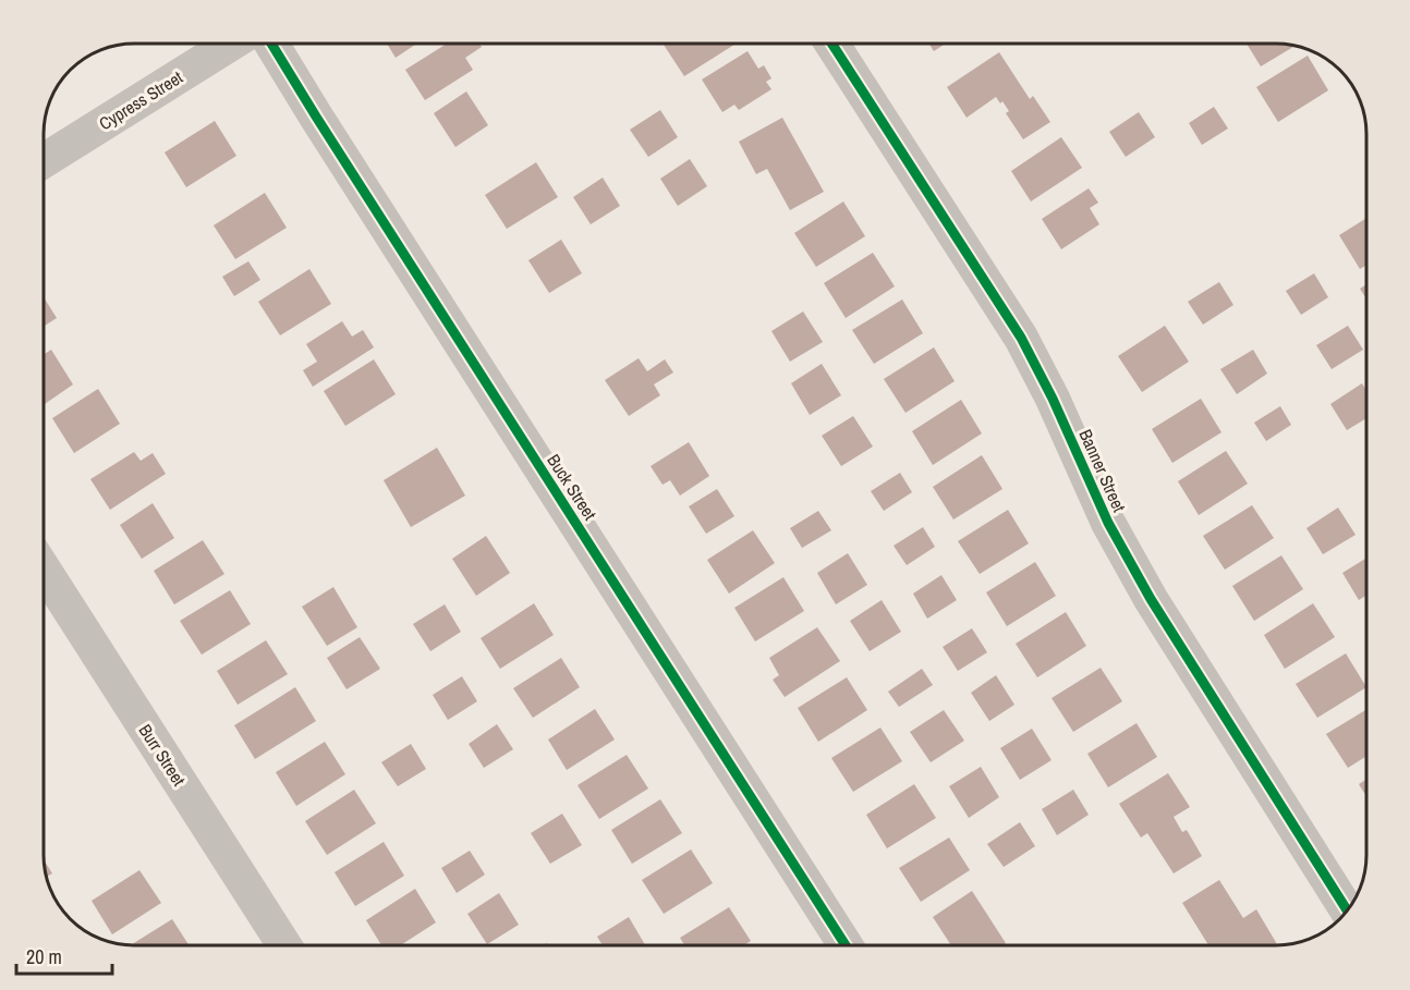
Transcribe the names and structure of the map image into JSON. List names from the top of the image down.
{
  "streets": {
    "street": [
      "Cypress Street",
      "Banner Street",
      "Buck Street",
      "Burr Street"
    ]
  },
  "scale_bar": "20 m"
}
